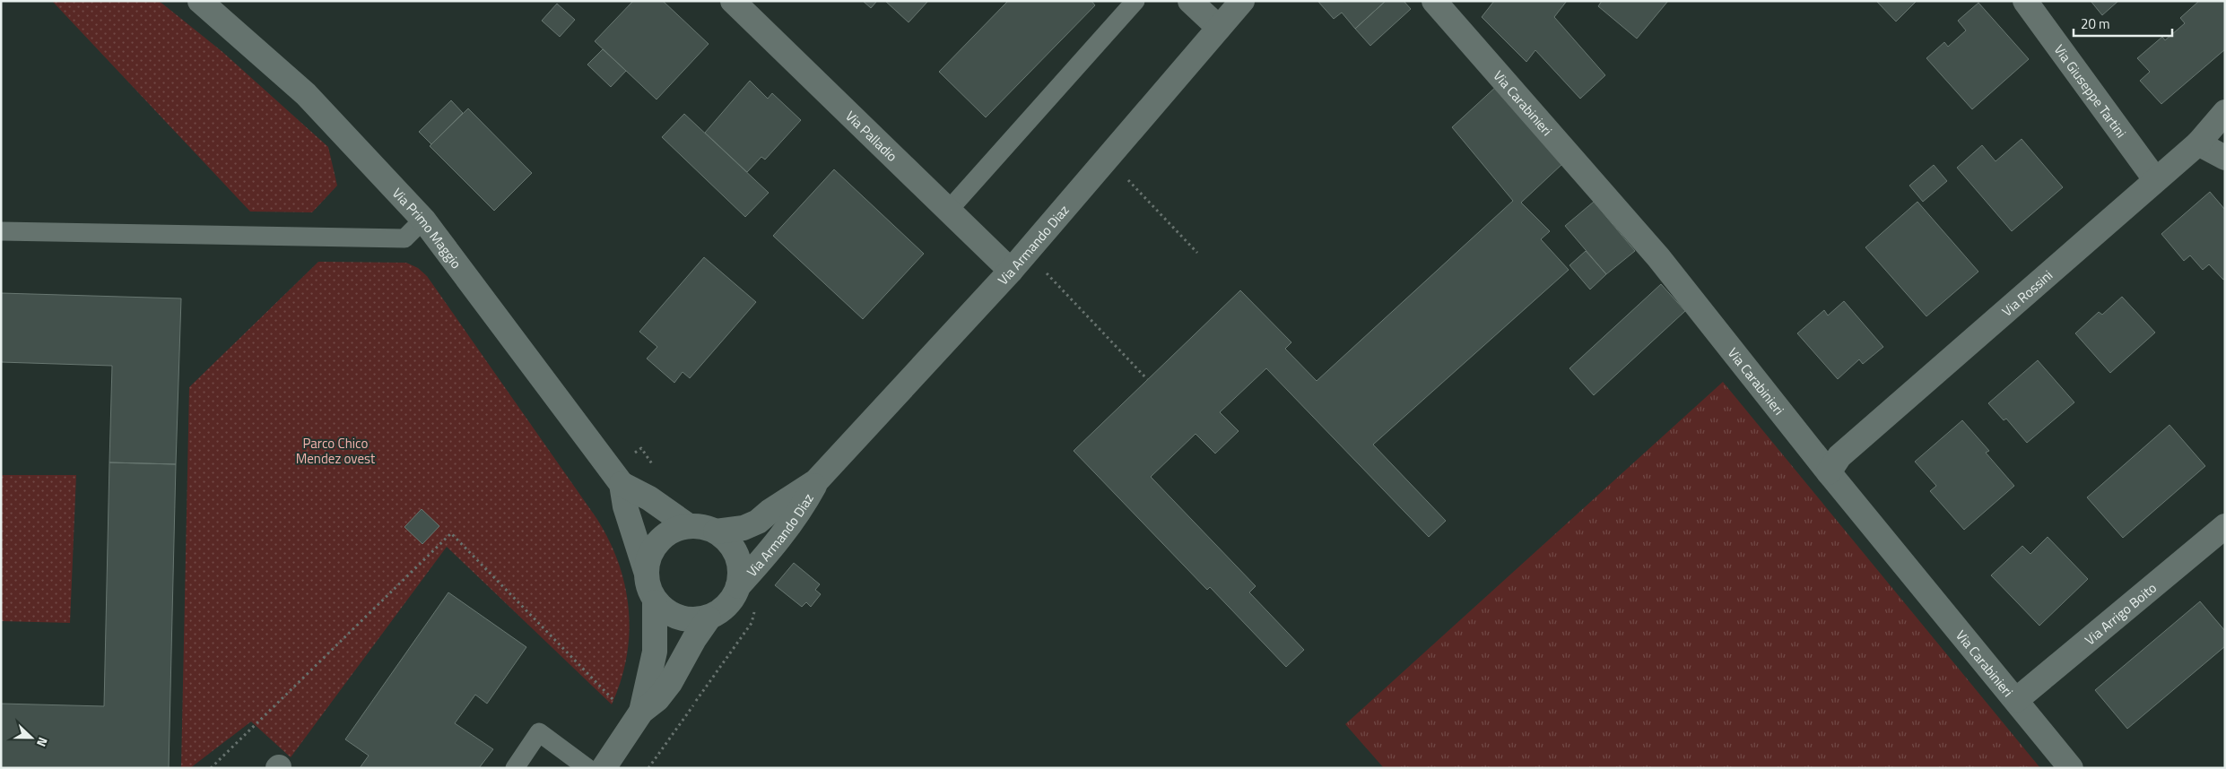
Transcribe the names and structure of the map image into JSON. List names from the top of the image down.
{
  "streets": {
    "street": [
      "Via Giuseppe Tartini",
      "Via Carabinieri",
      "Via Palladio",
      "Via Primo Maggio",
      "Via Armando Diaz",
      "Via Rossini",
      "Via Arrigo Boito"
    ]
  },
  "crossings": [
    ["Via Giuseppe Tartini", "Via Rossini"],
    ["Via Carabinieri", "Via Rossini"],
    ["Via Carabinieri", "Via Arrigo Boito"],
    ["Via Palladio", "Via Armando Diaz"],
    ["Via Primo Maggio", "Via Armando Diaz"]
  ],
  "parks": ["Parco Chico Mendez ovest"],
  "scale_bar": "20 m",
  "north": "right"
}
